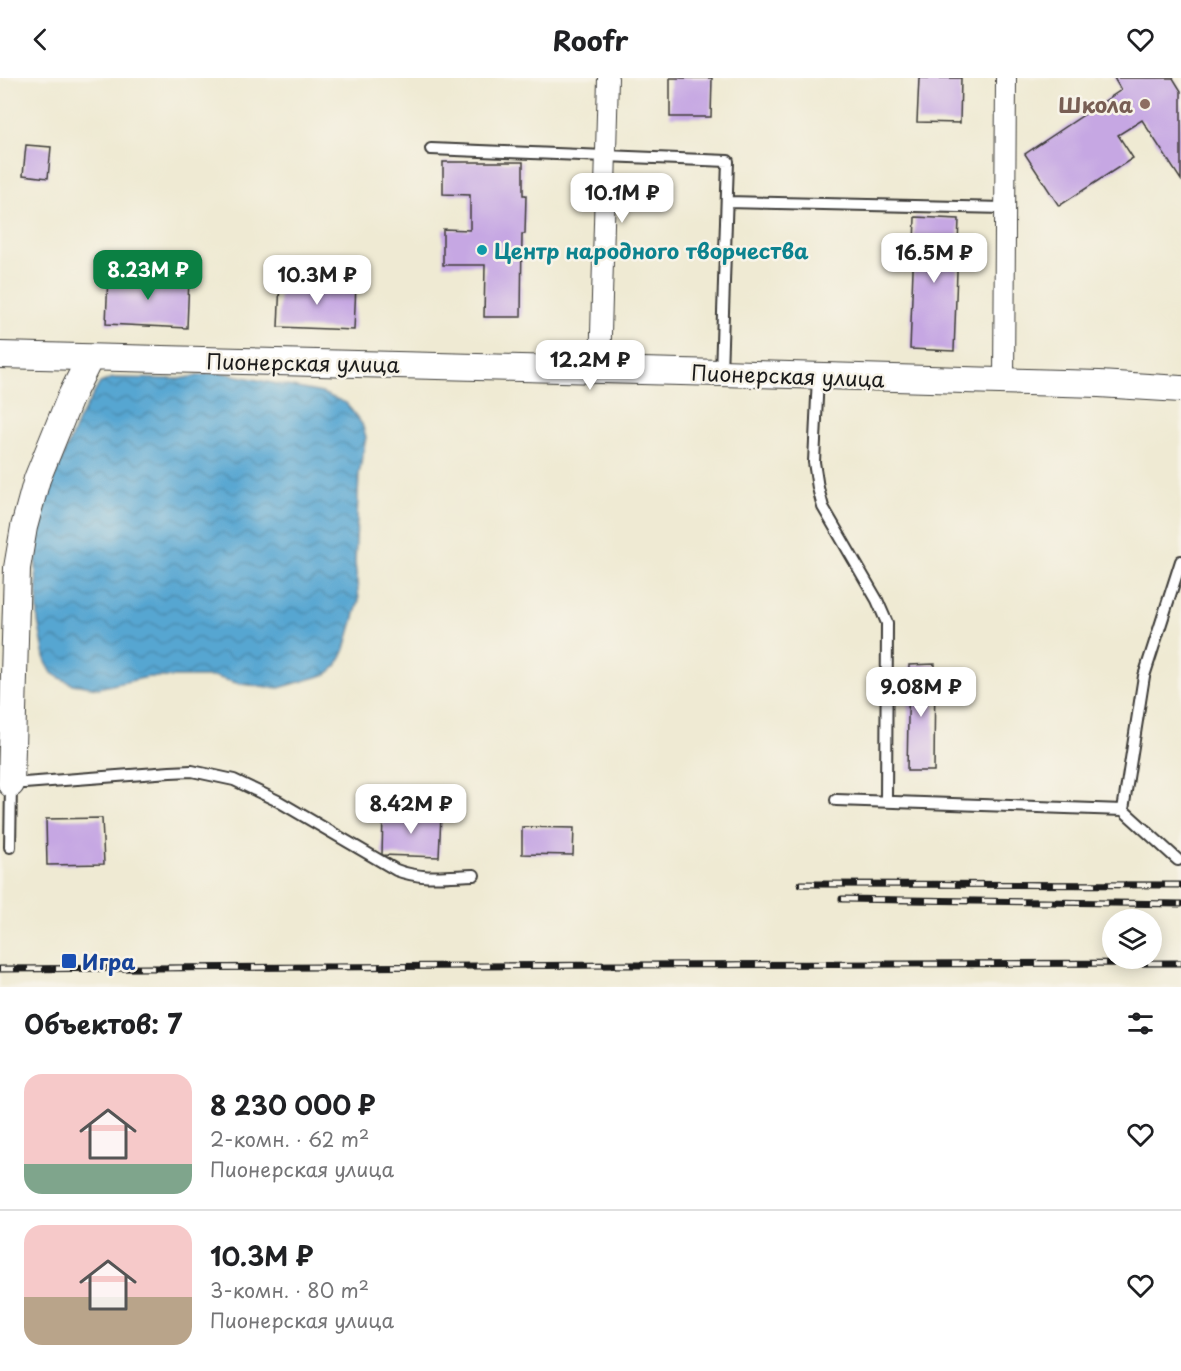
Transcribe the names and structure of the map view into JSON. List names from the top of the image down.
{
  "streets": {
    "street": ["Пионерская улица"]
  },
  "places": {
    "other": ["Школа", "Центр народного творчества"],
    "transit": ["Игра"]
  },
  "page": {
    "header": "Roofr",
    "price": [
      "10.1M ₽",
      "16.5M ₽",
      "8.23M ₽",
      "10.3M ₽",
      "12.2M ₽",
      "9.08M ₽",
      "8.42M ₽"
    ],
    "heading": "Объектов: 7",
    "list": [
      {
        "name": "8 230 000 ₽",
        "note": "2-комн. · 62 m² · Пионерская улица"
      },
      {
        "name": "10.3M ₽",
        "note": "3-комн. · 80 m² · Пионерская улица"
      }
    ]
  }
}
